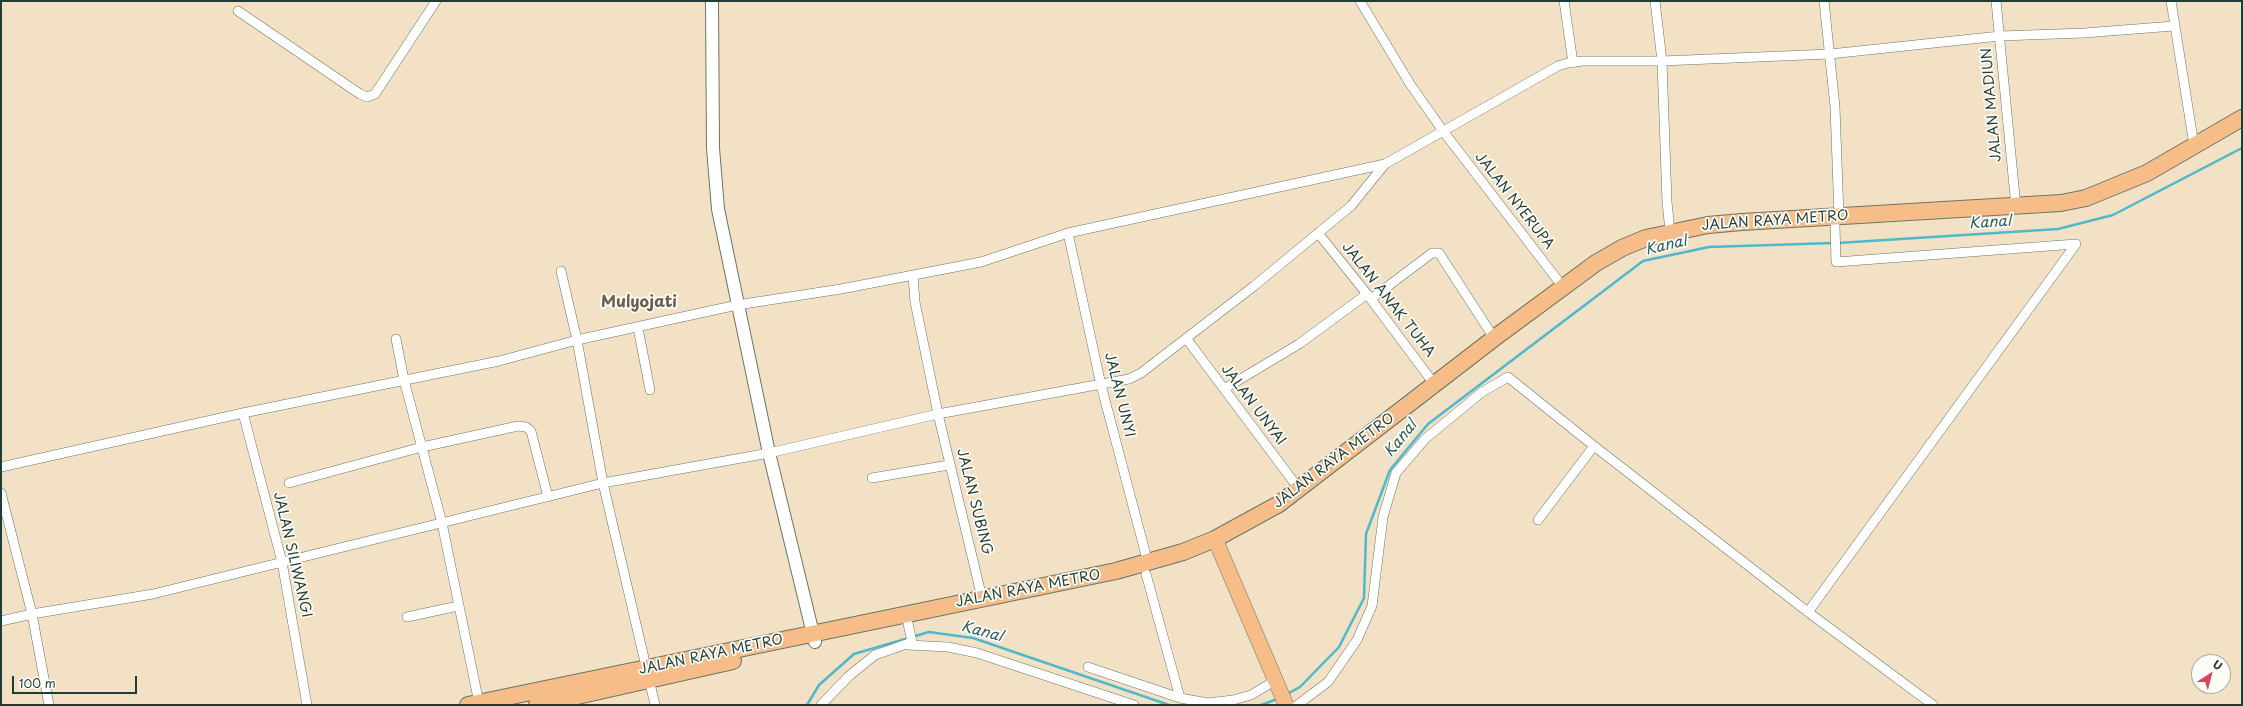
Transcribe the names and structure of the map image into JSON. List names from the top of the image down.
{
  "streets": {
    "highway": ["JALAN RAYA METRO"],
    "street": [
      "JALAN MADIUN",
      "JALAN NYERUPA",
      "JALAN ANAK TUHA",
      "JALAN UNYI",
      "JALAN UNYAI",
      "JALAN SUBING",
      "JALAN SILIWANGI"
    ]
  },
  "crossings": [
    ["JALAN MADIUN", "JALAN RAYA METRO"],
    ["JALAN NYERUPA", "JALAN RAYA METRO"],
    ["JALAN RAYA METRO", "JALAN ANAK TUHA"],
    ["JALAN RAYA METRO", "JALAN UNYI"],
    ["JALAN RAYA METRO", "JALAN UNYAI"],
    ["JALAN RAYA METRO", "JALAN SUBING"]
  ],
  "districts": ["Mulyojati"],
  "water": ["Kanal"],
  "scale_bar": "100 m",
  "north": "top right"
}
